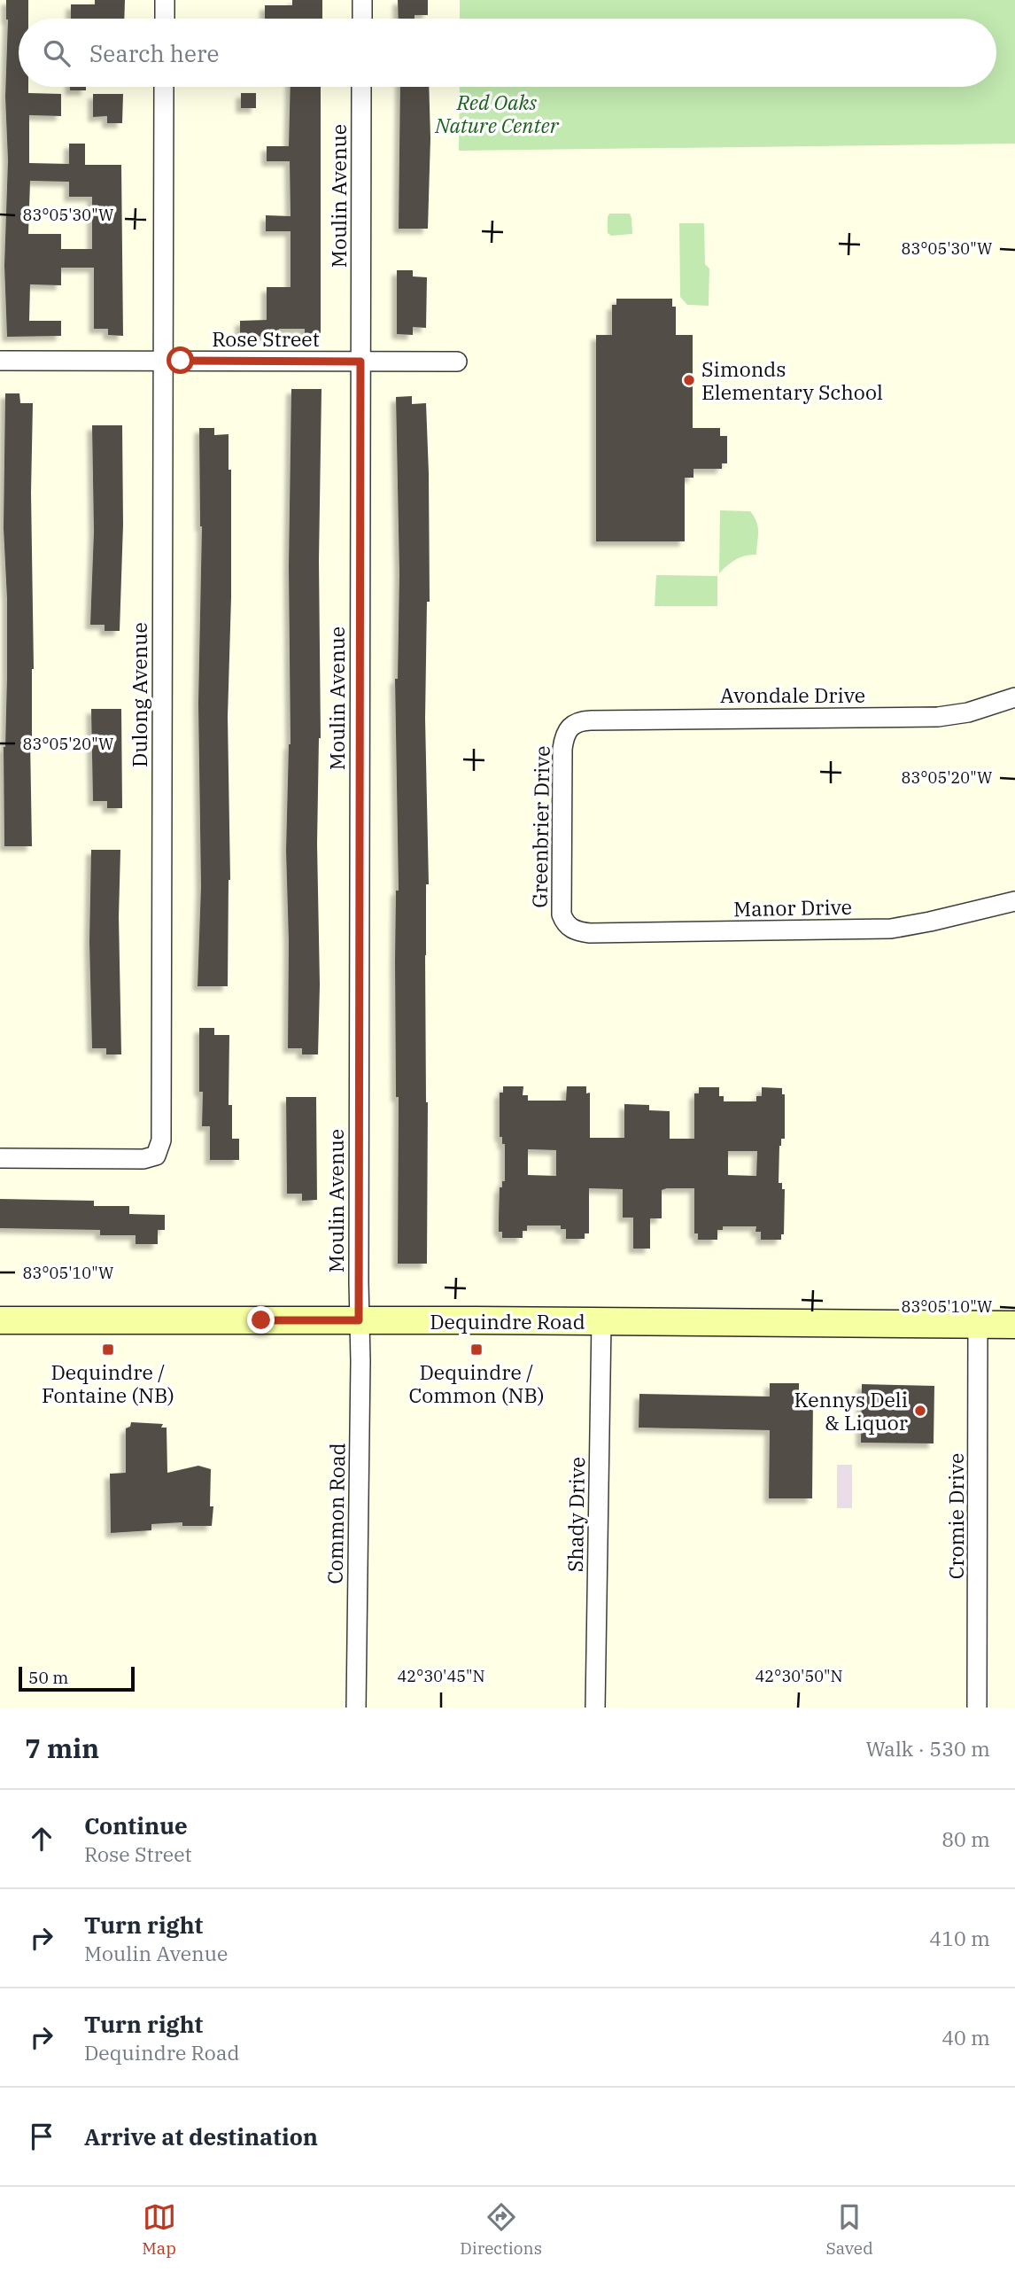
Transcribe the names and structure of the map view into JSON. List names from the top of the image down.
{
  "streets": {
    "main road": ["Dequindre Road"],
    "street": [
      "Moulin Avenue",
      "Rose Street",
      "Dulong Avenue",
      "Avondale Drive",
      "Greenbrier Drive",
      "Manor Drive",
      "Common Road",
      "Shady Drive",
      "Cromie Drive"
    ]
  },
  "crossings": [
    ["Moulin Avenue", "Rose Street"],
    ["Moulin Avenue", "Dequindre Road"],
    ["Moulin Avenue", "Common Road"],
    ["Rose Street", "Dulong Avenue"],
    ["Avondale Drive", "Greenbrier Drive"],
    ["Greenbrier Drive", "Manor Drive"],
    ["Dequindre Road", "Common Road"],
    ["Dequindre Road", "Shady Drive"],
    ["Dequindre Road", "Cromie Drive"]
  ],
  "parks": ["Red Oaks Nature Center"],
  "places": {
    "other": ["Simonds Elementary School", "Kennys Deli & Liquor"],
    "transit": ["Dequindre / Fontaine (NB)", "Dequindre / Common (NB)"]
  },
  "scale_bar": "50 m",
  "page": {
    "search": "Search here",
    "scale": "50 m",
    "heading": ["7 min", "Walk · 530 m"],
    "list": [
      ["Continue", "Rose Street", "80 m"],
      ["Turn right", "Moulin Avenue", "410 m"],
      ["Turn right", "Dequindre Road", "40 m"],
      "Arrive at destination"
    ],
    "nav": ["Map", "Directions", "Saved"]
  },
  "coordinates": [
    "83°05'30\"W",
    "83°05'20\"W",
    "83°05'10\"W",
    "42°30'45\"N",
    "42°30'50\"N"
  ]
}
